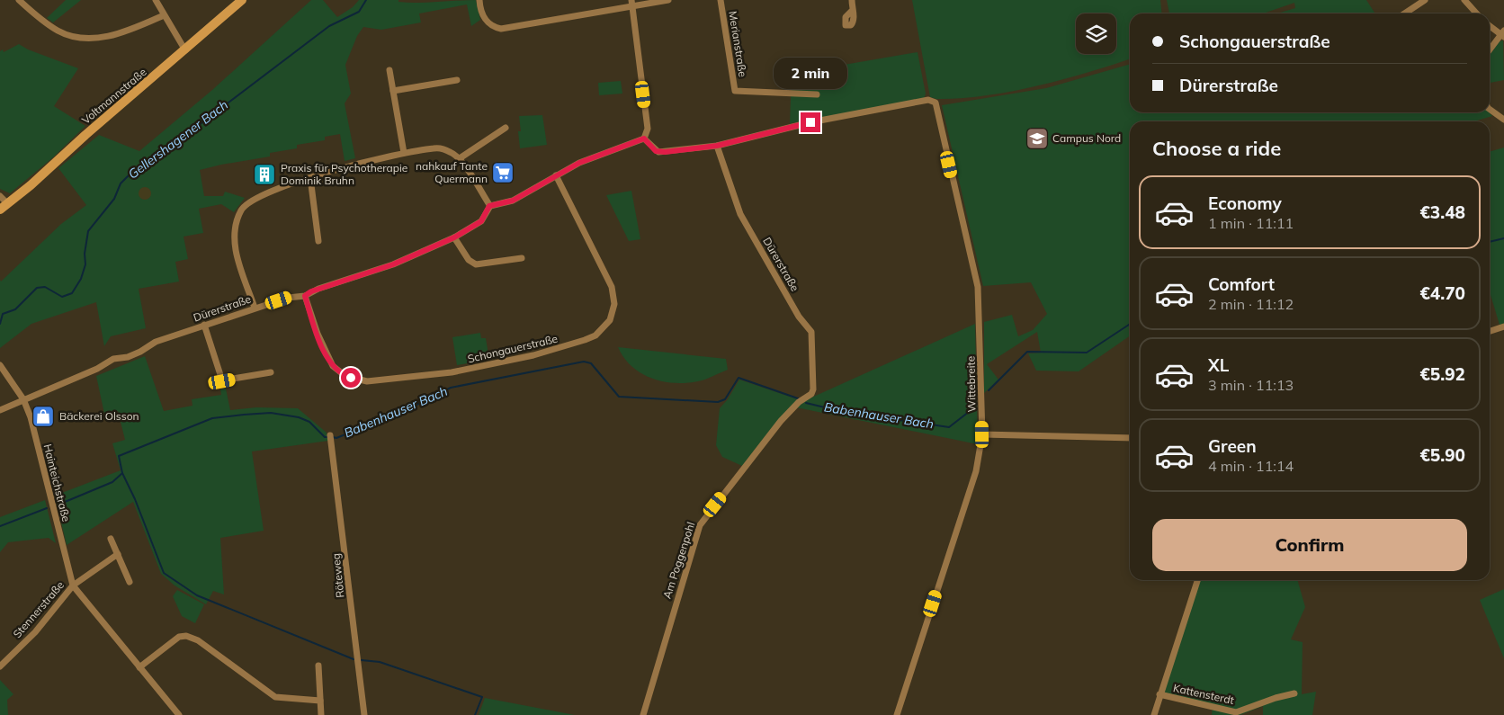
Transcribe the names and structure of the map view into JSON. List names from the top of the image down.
{
  "streets": {
    "street": [
      "Merianstraße",
      "Voltmannstraße",
      "Dürerstraße",
      "Schongauerstraße",
      "Wittebreite",
      "Hainteichstraße",
      "Am Poggenpohl",
      "Röteweg",
      "Stennerstraße",
      "Kattensterdt"
    ]
  },
  "crossings": [
    ["Dürerstraße", "Schongauerstraße"],
    ["Dürerstraße", "Wittebreite"],
    ["Dürerstraße", "Hainteichstraße"],
    ["Dürerstraße", "Am Poggenpohl"],
    ["Hainteichstraße", "Stennerstraße"]
  ],
  "water": ["Gellershagener Bach", "Babenhauser Bach"],
  "places": {
    "school or university": ["Campus Nord"],
    "supermarket": ["nahkauf Tante Quermann"],
    "building": ["Praxis für Psychotherapie Dominik Bruhn"],
    "shop": ["Bäckerei Olsson"]
  },
  "page": {
    "banner": ["Schongauerstraße", "Dürerstraße"],
    "bubble": "2 min",
    "heading": "Choose a ride",
    "list": [
      {
        "name": "Economy",
        "note": "1 min · 11:11",
        "value": "€3.48"
      },
      {
        "name": "Comfort",
        "note": "2 min · 11:12",
        "value": "€4.70"
      },
      {
        "name": "XL",
        "note": "3 min · 11:13",
        "value": "€5.92"
      },
      {
        "name": "Green",
        "note": "4 min · 11:14",
        "value": "€5.90"
      }
    ],
    "buttons": "Confirm"
  }
}
